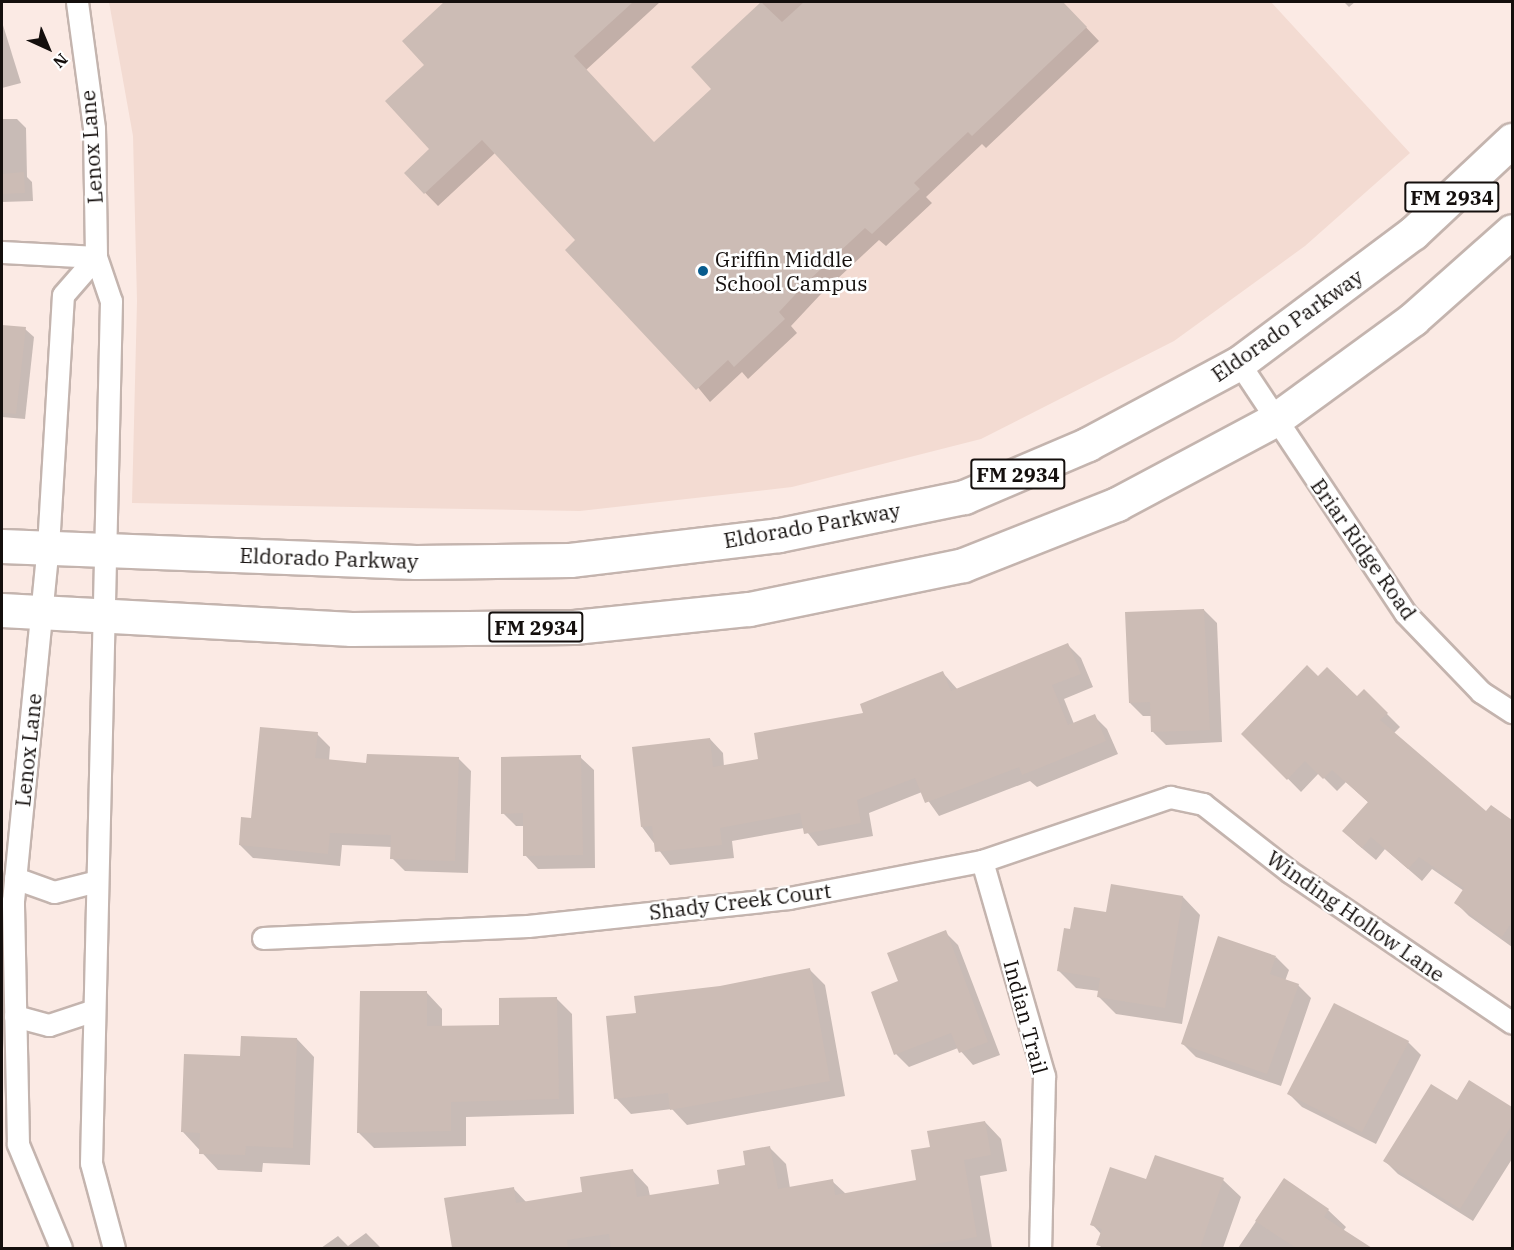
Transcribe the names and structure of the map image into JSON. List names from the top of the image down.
{
  "streets": {
    "main road": ["FM 2934", "Eldorado Parkway"],
    "street": [
      "Lenox Lane",
      "Briar Ridge Road",
      "Shady Creek Court",
      "Winding Hollow Lane",
      "Indian Trail"
    ]
  },
  "crossings": [
    ["Lenox Lane", "FM 2934"],
    ["Lenox Lane", "Eldorado Parkway"],
    ["FM 2934", "Briar Ridge Road"],
    ["Eldorado Parkway", "Briar Ridge Road"],
    ["Shady Creek Court", "Winding Hollow Lane"],
    ["Shady Creek Court", "Indian Trail"]
  ],
  "places": ["Griffin Middle School Campus"],
  "north": "bottom right"
}
